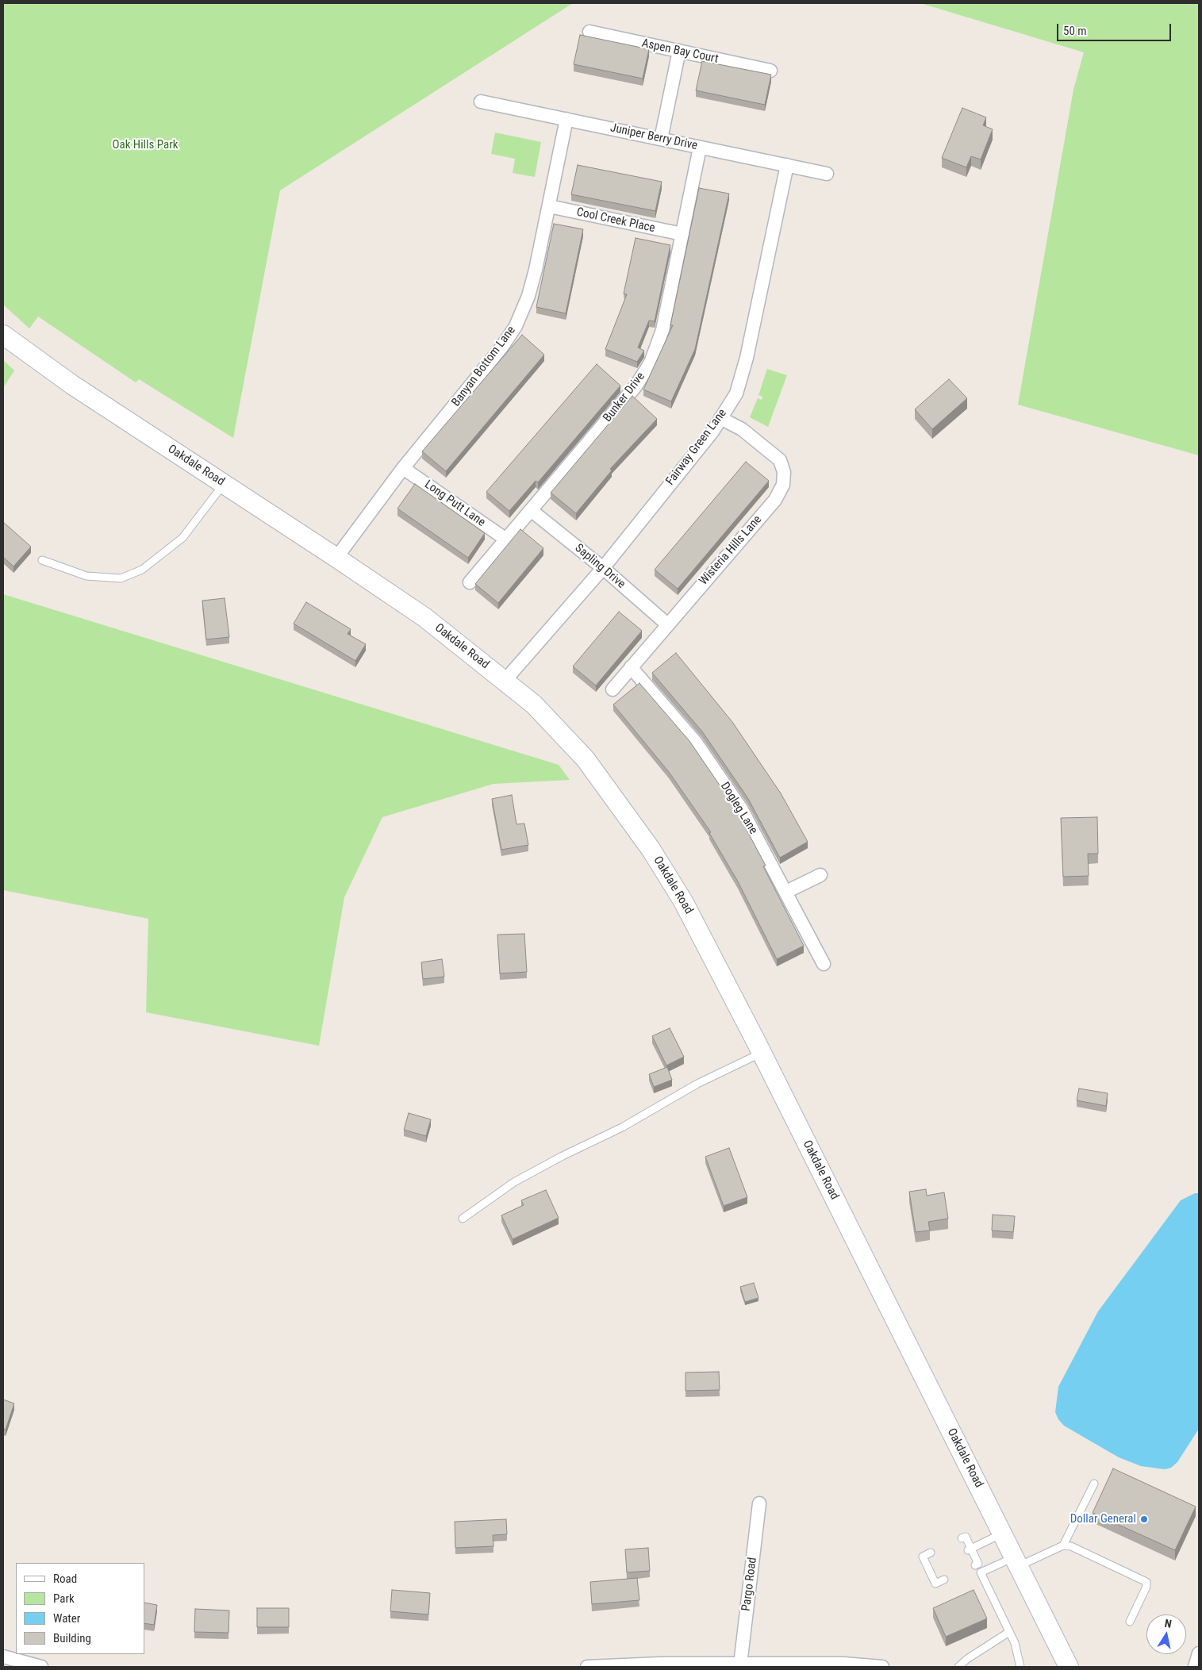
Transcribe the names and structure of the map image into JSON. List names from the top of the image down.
{
  "streets": {
    "main road": ["Oakdale Road"],
    "street": [
      "Aspen Bay Court",
      "Juniper Berry Drive",
      "Cool Creek Place",
      "Banyan Bottom Lane",
      "Bunker Drive",
      "Fairway Green Lane",
      "Long Putt Lane",
      "Wisteria Hills Lane",
      "Sapling Drive",
      "Dogleg Lane",
      "Pargo Road"
    ]
  },
  "crossings": [
    ["Juniper Berry Drive", "Banyan Bottom Lane"],
    ["Juniper Berry Drive", "Bunker Drive"],
    ["Juniper Berry Drive", "Fairway Green Lane"],
    ["Cool Creek Place", "Banyan Bottom Lane"],
    ["Cool Creek Place", "Bunker Drive"],
    ["Banyan Bottom Lane", "Oakdale Road"],
    ["Banyan Bottom Lane", "Long Putt Lane"],
    ["Bunker Drive", "Long Putt Lane"],
    ["Bunker Drive", "Sapling Drive"],
    ["Fairway Green Lane", "Oakdale Road"],
    ["Fairway Green Lane", "Wisteria Hills Lane"],
    ["Fairway Green Lane", "Sapling Drive"],
    ["Wisteria Hills Lane", "Sapling Drive"],
    ["Wisteria Hills Lane", "Dogleg Lane"]
  ],
  "parks": ["Oak Hills Park"],
  "places": ["Dollar General"],
  "legend": [
    "Road",
    "Park",
    "Water",
    "Building"
  ],
  "scale_bar": "50 m",
  "north": "top"
}
